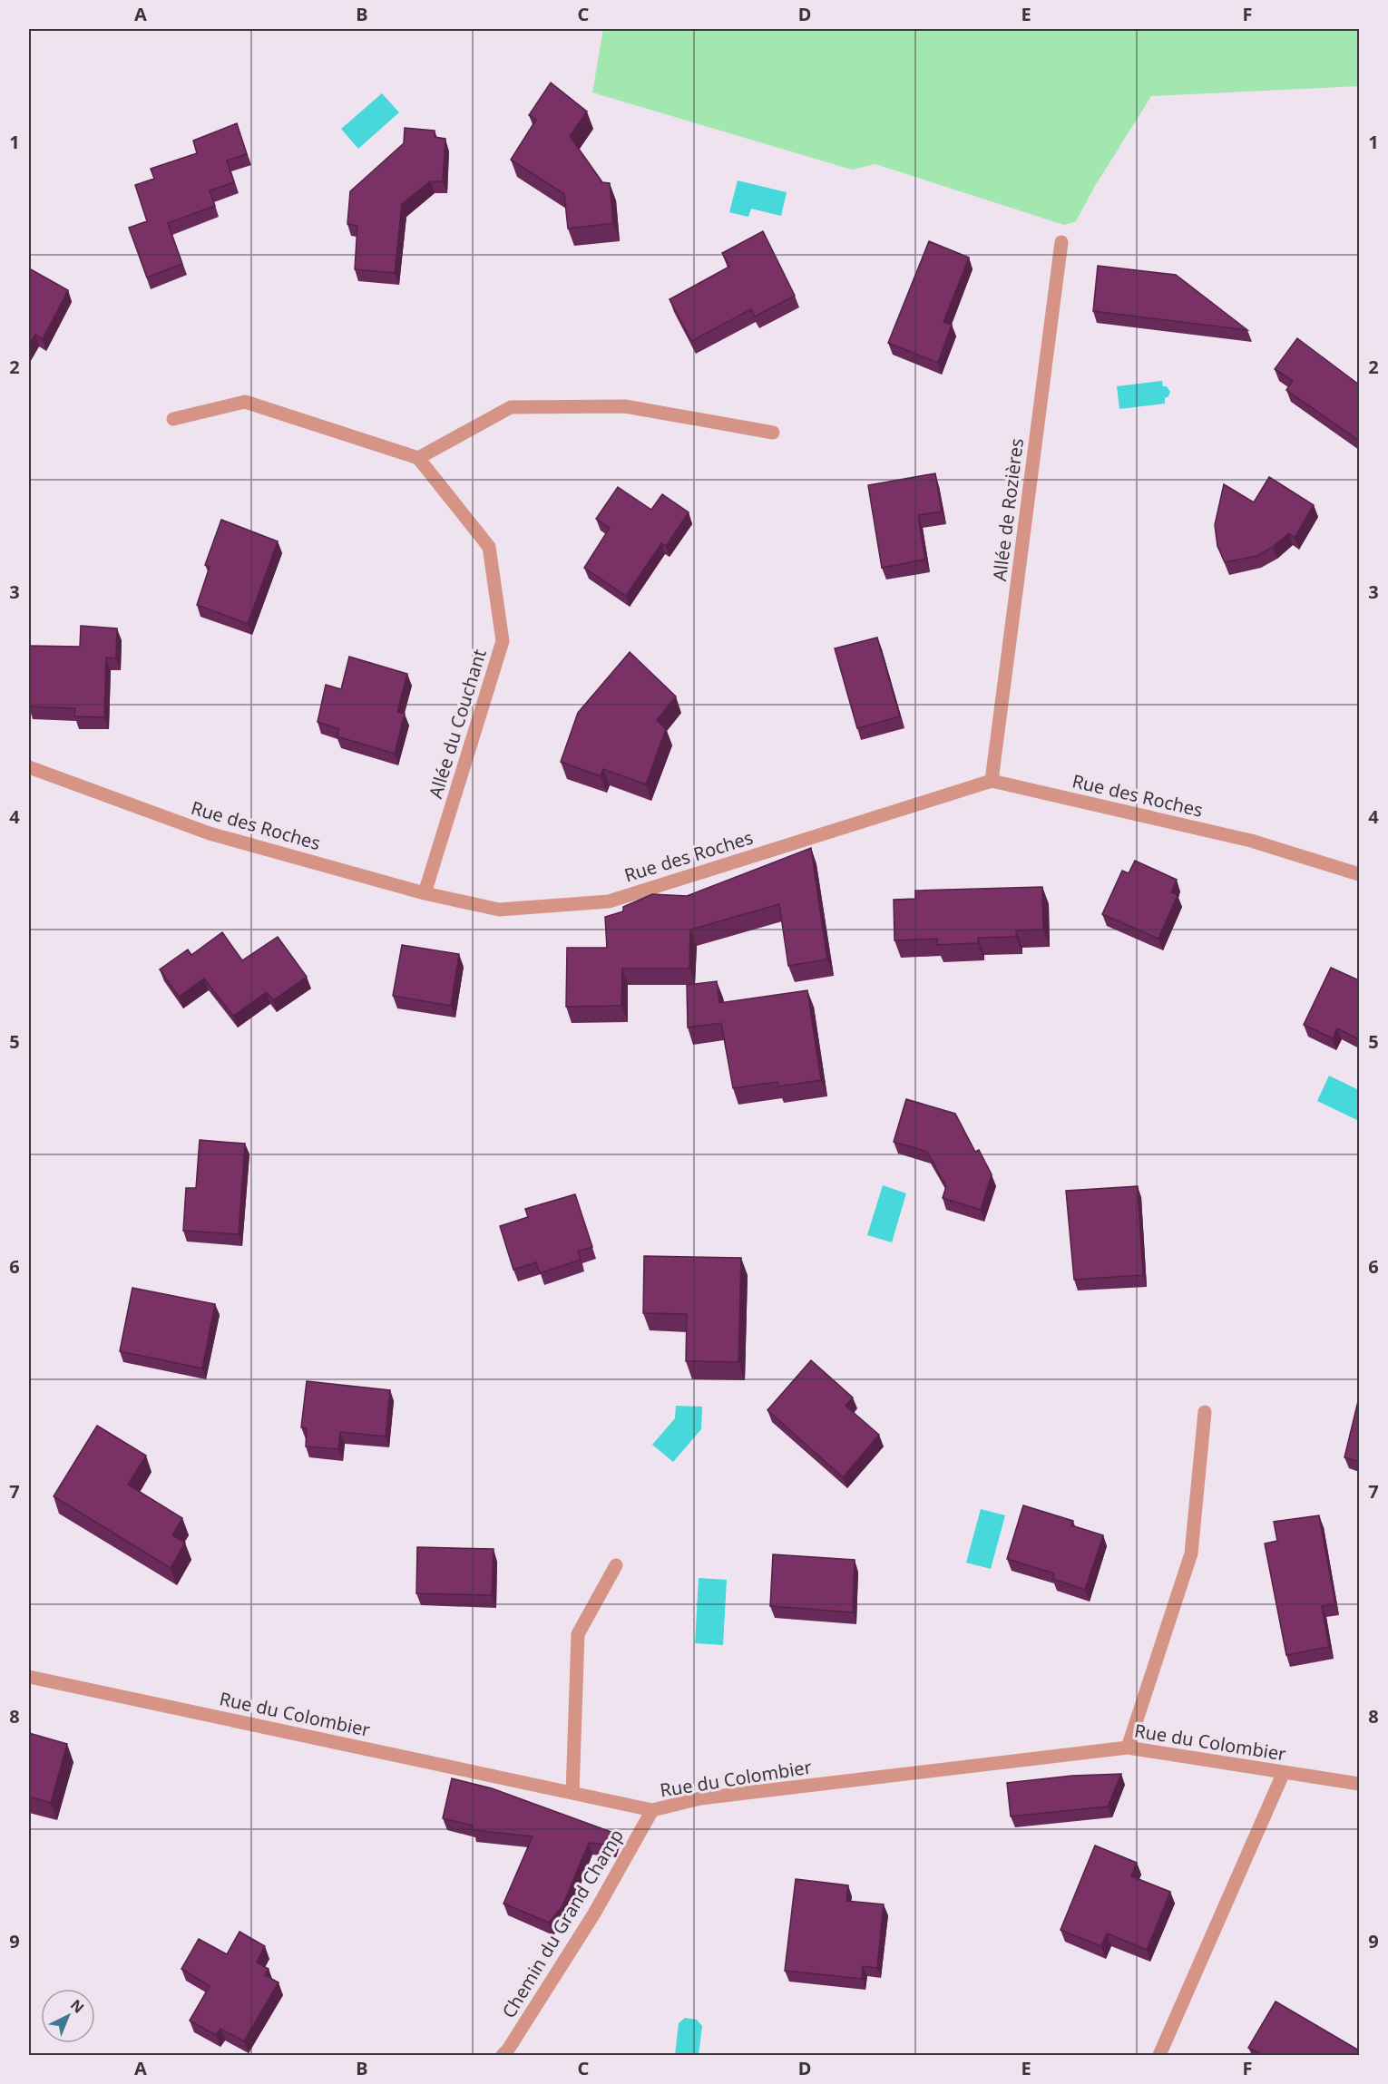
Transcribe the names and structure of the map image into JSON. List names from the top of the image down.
{
  "streets": {
    "street": [
      "Allée de Rozières",
      "Allée du Couchant",
      "Rue des Roches",
      "Rue du Colombier",
      "Chemin du Grand Champ"
    ]
  },
  "crossings": [
    ["Allée de Rozières", "Rue des Roches"],
    ["Allée du Couchant", "Rue des Roches"],
    ["Rue du Colombier", "Chemin du Grand Champ"]
  ],
  "north": "top right",
  "grid": {
    "columns": [
      "A",
      "B",
      "C",
      "D",
      "E",
      "F"
    ],
    "rows": [
      "1",
      "2",
      "3",
      "4",
      "5",
      "6",
      "7",
      "8",
      "9"
    ]
  }
}
